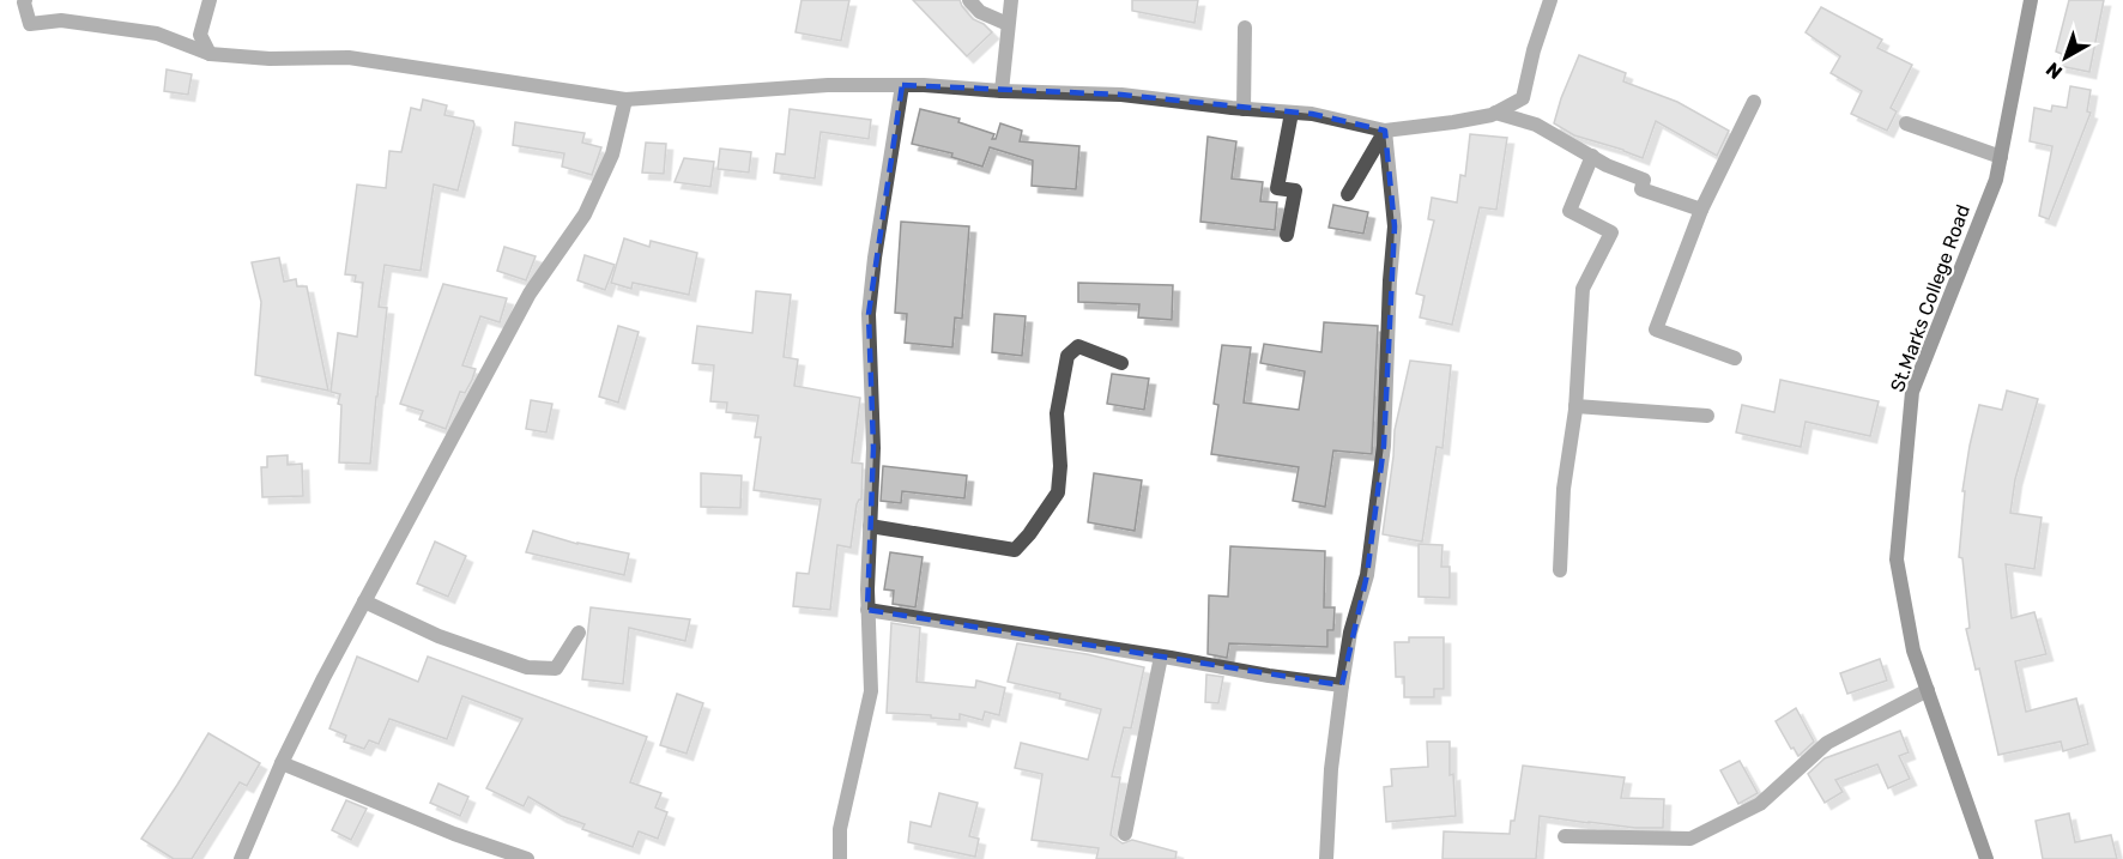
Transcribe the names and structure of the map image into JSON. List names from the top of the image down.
{
  "streets": {
    "main road": ["St.Marks College Road"]
  },
  "north": "bottom left"
}
